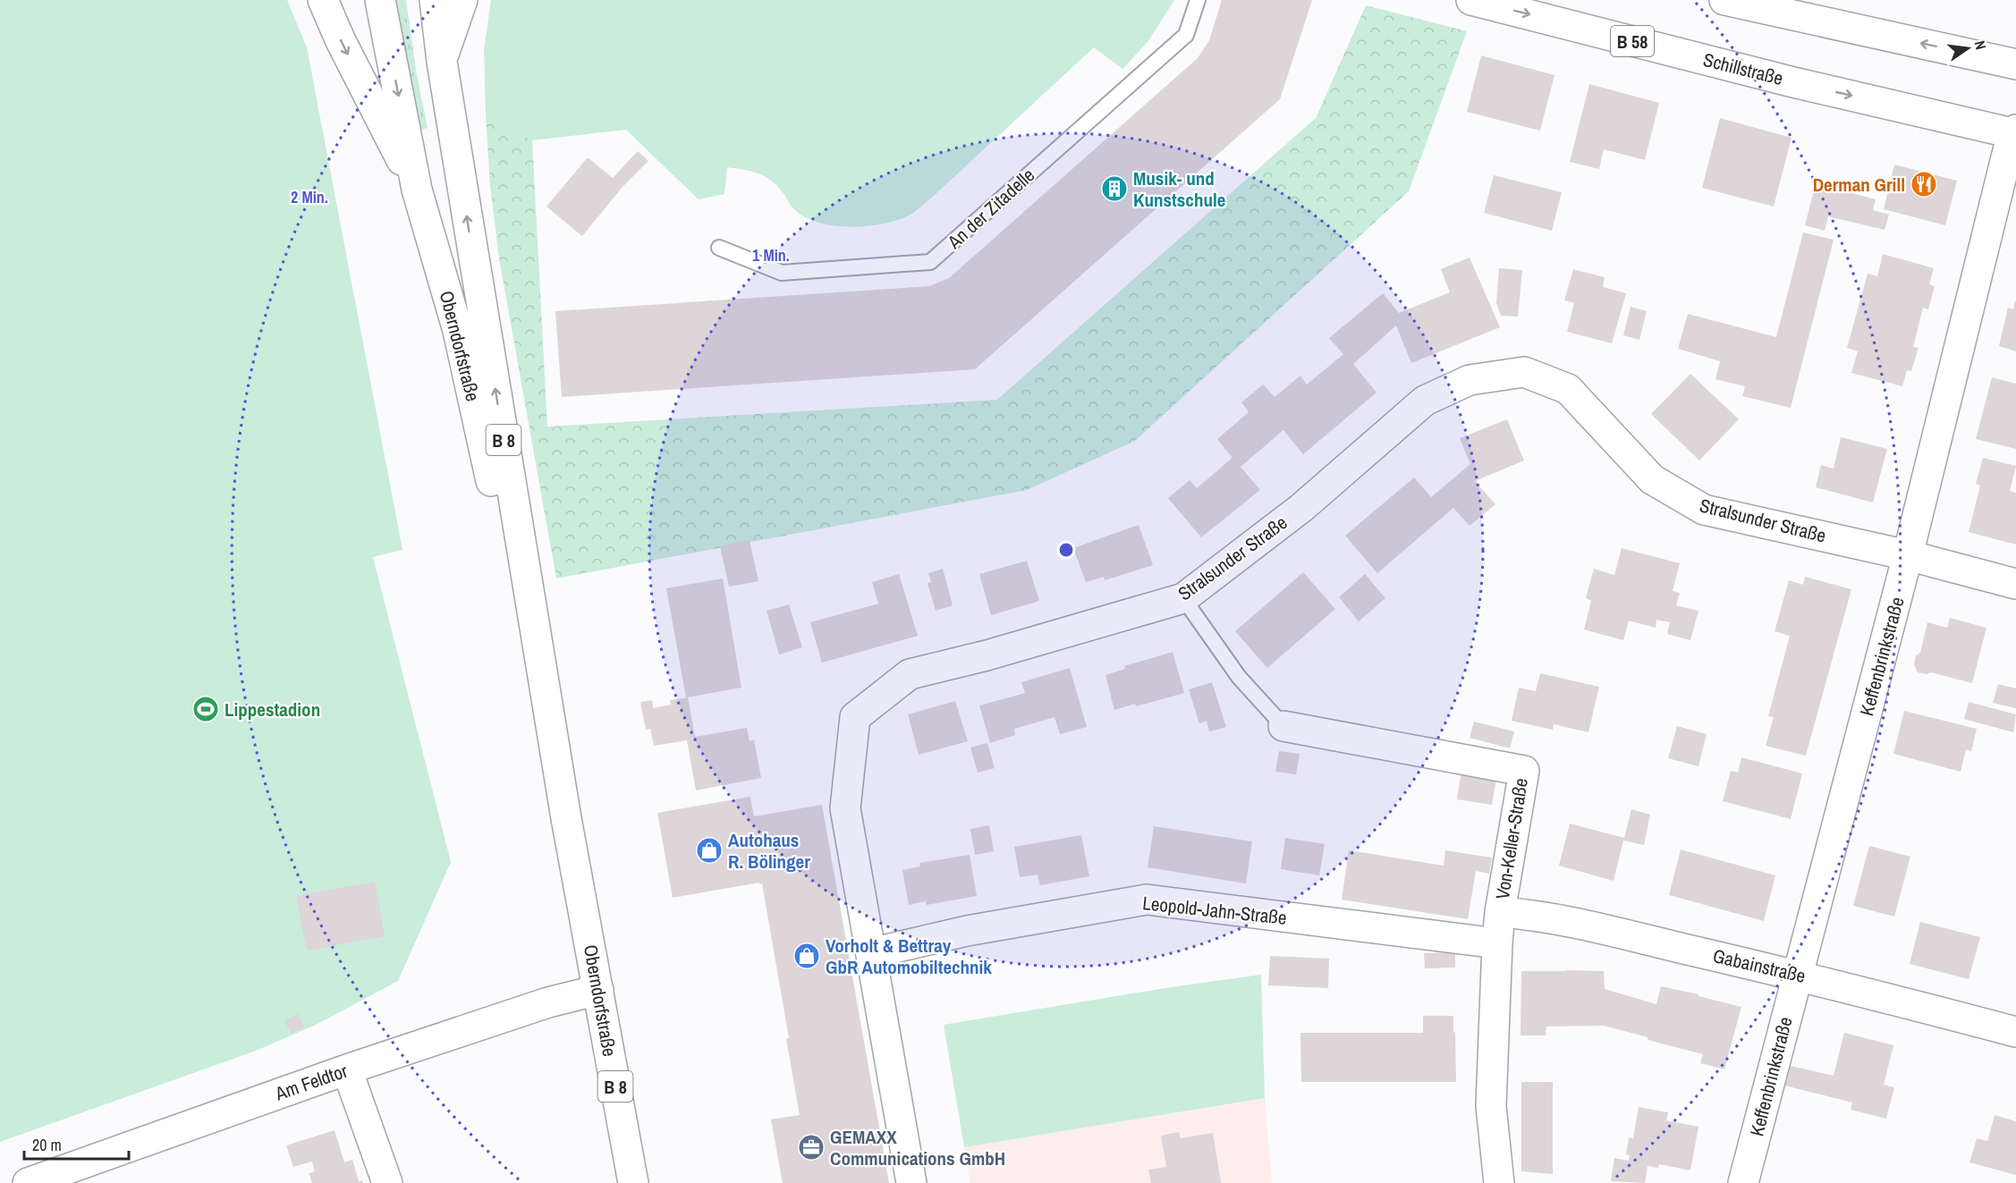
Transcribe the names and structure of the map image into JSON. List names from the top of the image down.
{
  "streets": {
    "street": [
      "B 58",
      "Schillstraße",
      "Oberndorfstraße",
      "B 8",
      "Stralsunder Straße",
      "Keffenbrinkstraße",
      "Von-Keller-Straße",
      "Leopold-Jahn-Straße",
      "Gabainstraße",
      "Am Feldtor"
    ],
    "lane": ["An der Zitadelle"]
  },
  "crossings": [
    ["Schillstraße", "Keffenbrinkstraße"],
    ["Oberndorfstraße", "B 8"],
    ["Oberndorfstraße", "Am Feldtor"],
    ["Stralsunder Straße", "Keffenbrinkstraße"],
    ["Stralsunder Straße", "Von-Keller-Straße"],
    ["Stralsunder Straße", "Leopold-Jahn-Straße"],
    ["Keffenbrinkstraße", "Gabainstraße"],
    ["Von-Keller-Straße", "Leopold-Jahn-Straße"],
    ["Von-Keller-Straße", "Gabainstraße"]
  ],
  "places": {
    "restaurant": ["Derman Grill"],
    "building": ["Musik- und Kunstschule"],
    "sports": ["Lippestadion"],
    "shop": ["Autohaus R. Bölinger", "Vorholt & Bettray GbR Automobiltechnik"],
    "office": ["GEMAXX Communications GmbH"]
  },
  "scale_bar": "20 m",
  "north": "right",
  "rings": ["2 Min.", "1 Min."]
}
